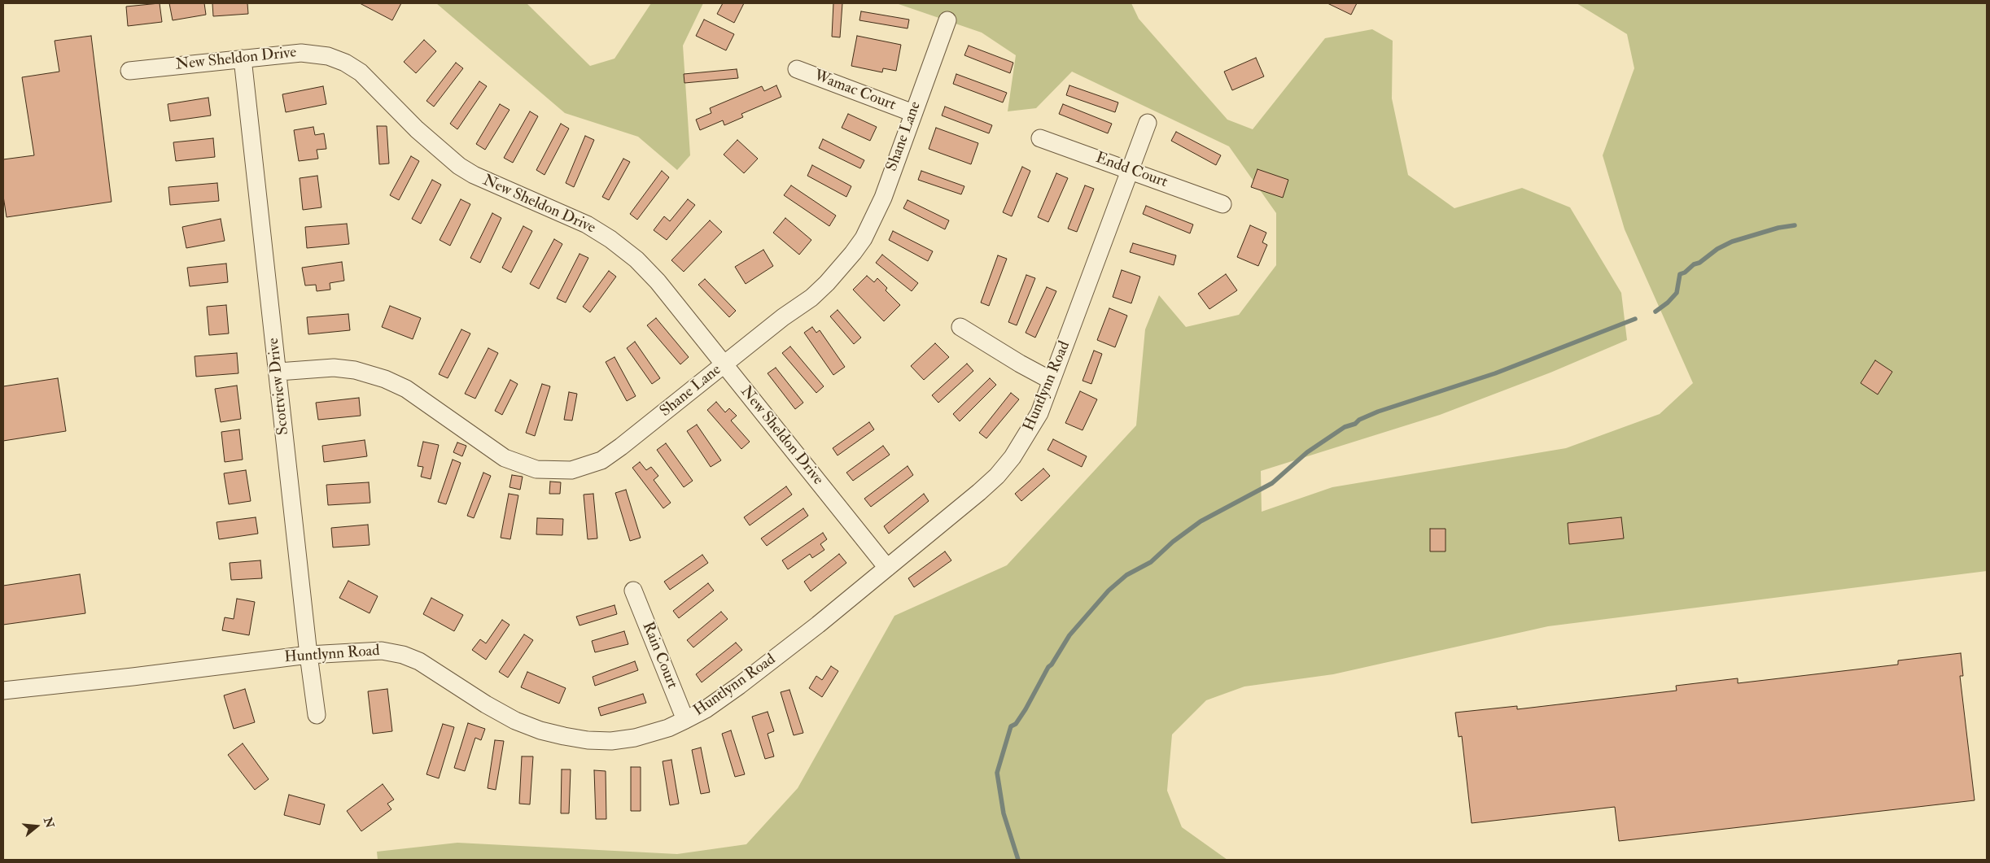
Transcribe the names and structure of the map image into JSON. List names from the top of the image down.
{
  "streets": {
    "street": [
      "New Sheldon Drive",
      "Wamac Court",
      "Shane Lane",
      "Endd Court",
      "Scottview Drive",
      "Huntlynn Road",
      "Rain Court"
    ]
  },
  "crossings": [
    ["New Sheldon Drive", "Shane Lane"],
    ["New Sheldon Drive", "Scottview Drive"],
    ["New Sheldon Drive", "Huntlynn Road"],
    ["Wamac Court", "Shane Lane"],
    ["Shane Lane", "Scottview Drive"],
    ["Endd Court", "Huntlynn Road"],
    ["Scottview Drive", "Huntlynn Road"],
    ["Huntlynn Road", "Rain Court"]
  ],
  "north": "right"
}
